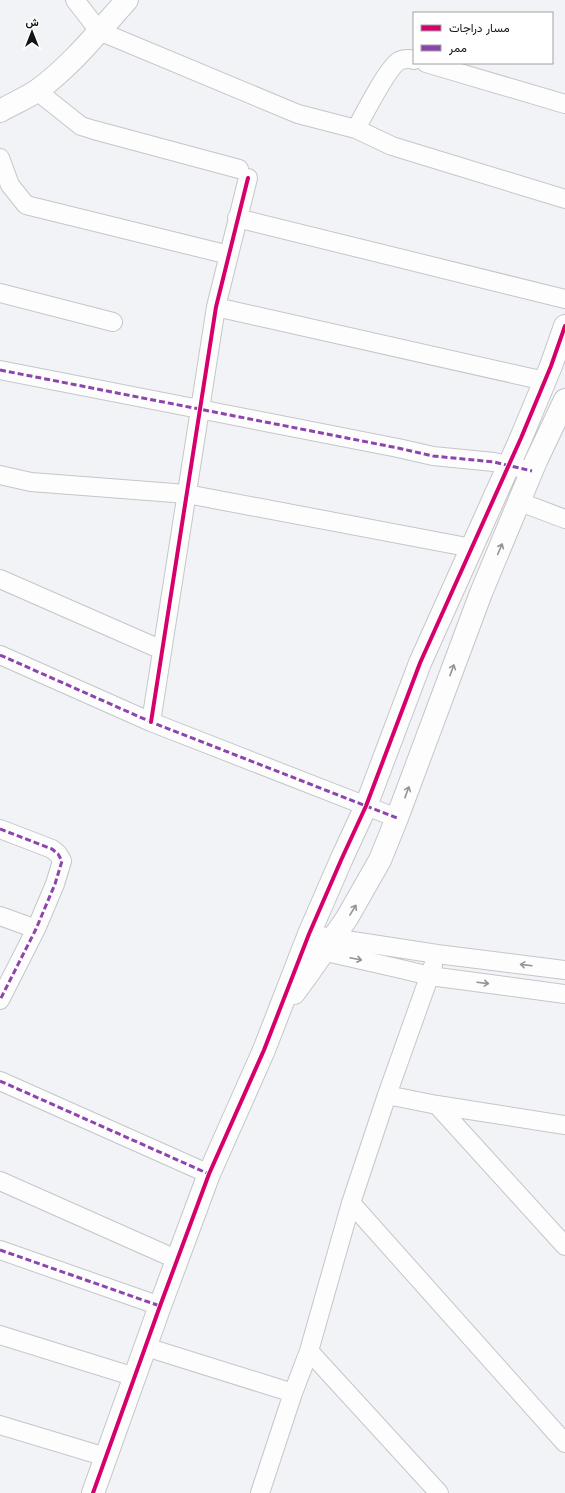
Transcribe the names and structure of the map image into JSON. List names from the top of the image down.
{
  "legend": ["مسار دراجات", "ممر"],
  "north": "top"
}
